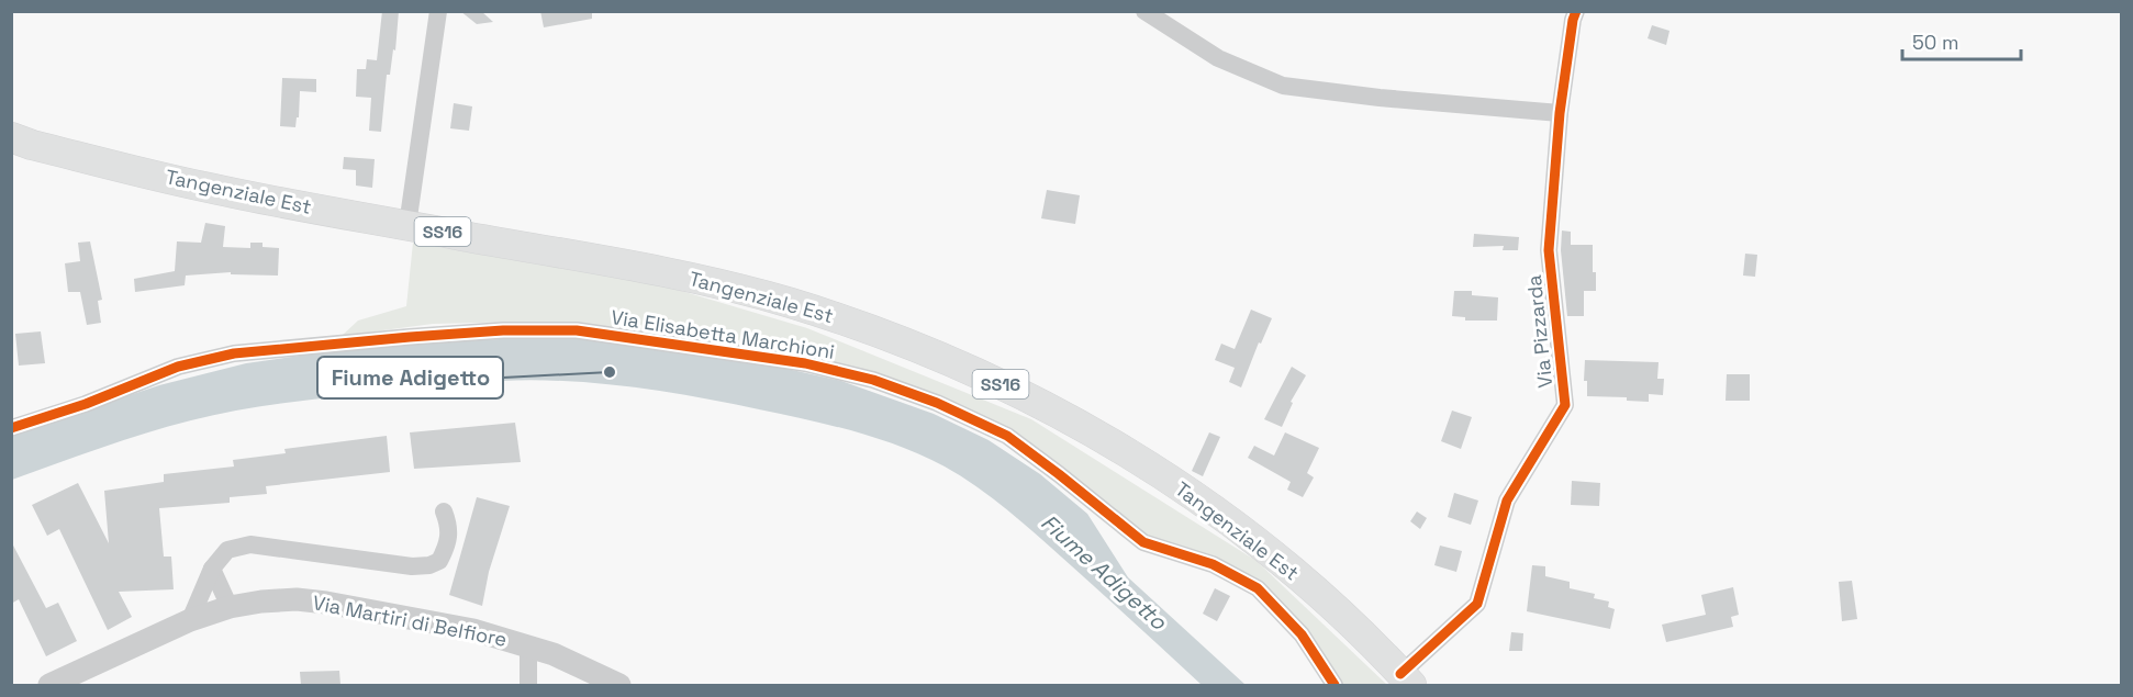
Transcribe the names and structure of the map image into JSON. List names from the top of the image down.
{
  "streets": {
    "main road": ["Tangenziale Est", "SS16"],
    "street": ["Via Pizzarda", "Via Elisabetta Marchioni", "Via Martiri di Belfiore"]
  },
  "crossings": [
    ["Tangenziale Est", "Via Pizzarda"]
  ],
  "water": ["Fiume Adigetto"],
  "places": ["Fiume Adigetto"],
  "scale_bar": "50 m"
}
